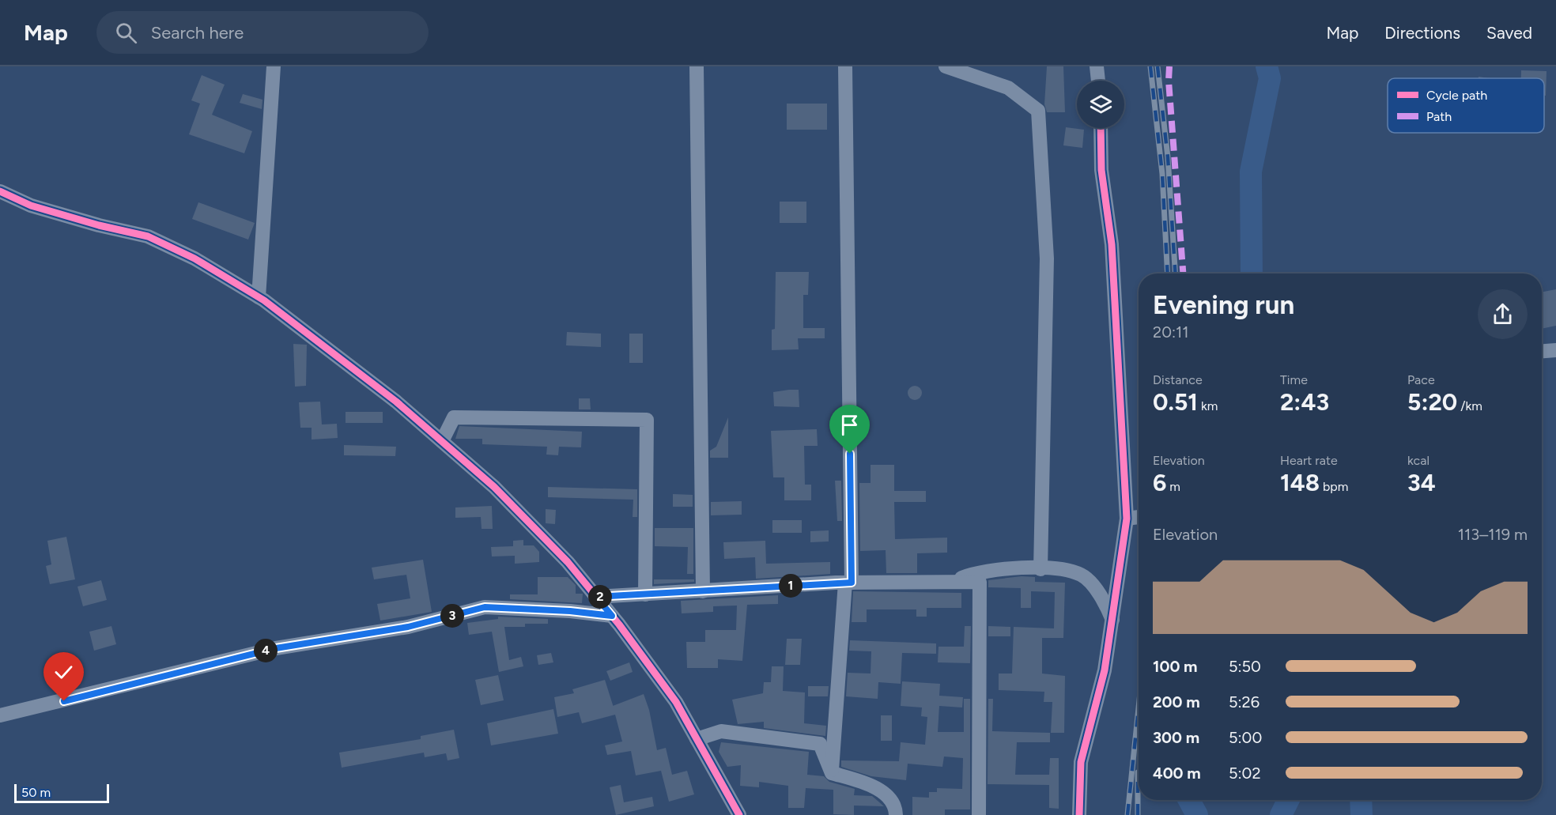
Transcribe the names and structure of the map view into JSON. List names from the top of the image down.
{
  "legend": ["Cycle path", "Path"],
  "scale_bar": "50 m",
  "page": {
    "header": "Map",
    "search": "Search here",
    "nav": ["Map", "Directions", "Saved"],
    "heading": ["Evening run", "20:11"],
    "stats": [
      ["Distance", "0.51 km"],
      ["Time", "2:43"],
      ["Pace", "5:20 /km"],
      ["Elevation", "6 m"],
      ["Heart rate", "148 bpm"],
      ["kcal", "34"]
    ],
    "chart": ["Elevation", "113–119 m"],
    "pins": [
      "1",
      "2",
      "3",
      "4"
    ],
    "list": [
      {
        "name": "100 m",
        "note": "5:50"
      },
      {
        "name": "200 m",
        "note": "5:26"
      },
      {
        "name": "300 m",
        "note": "5:00"
      },
      {
        "name": "400 m",
        "note": "5:02"
      }
    ],
    "scale": "50 m"
  }
}
